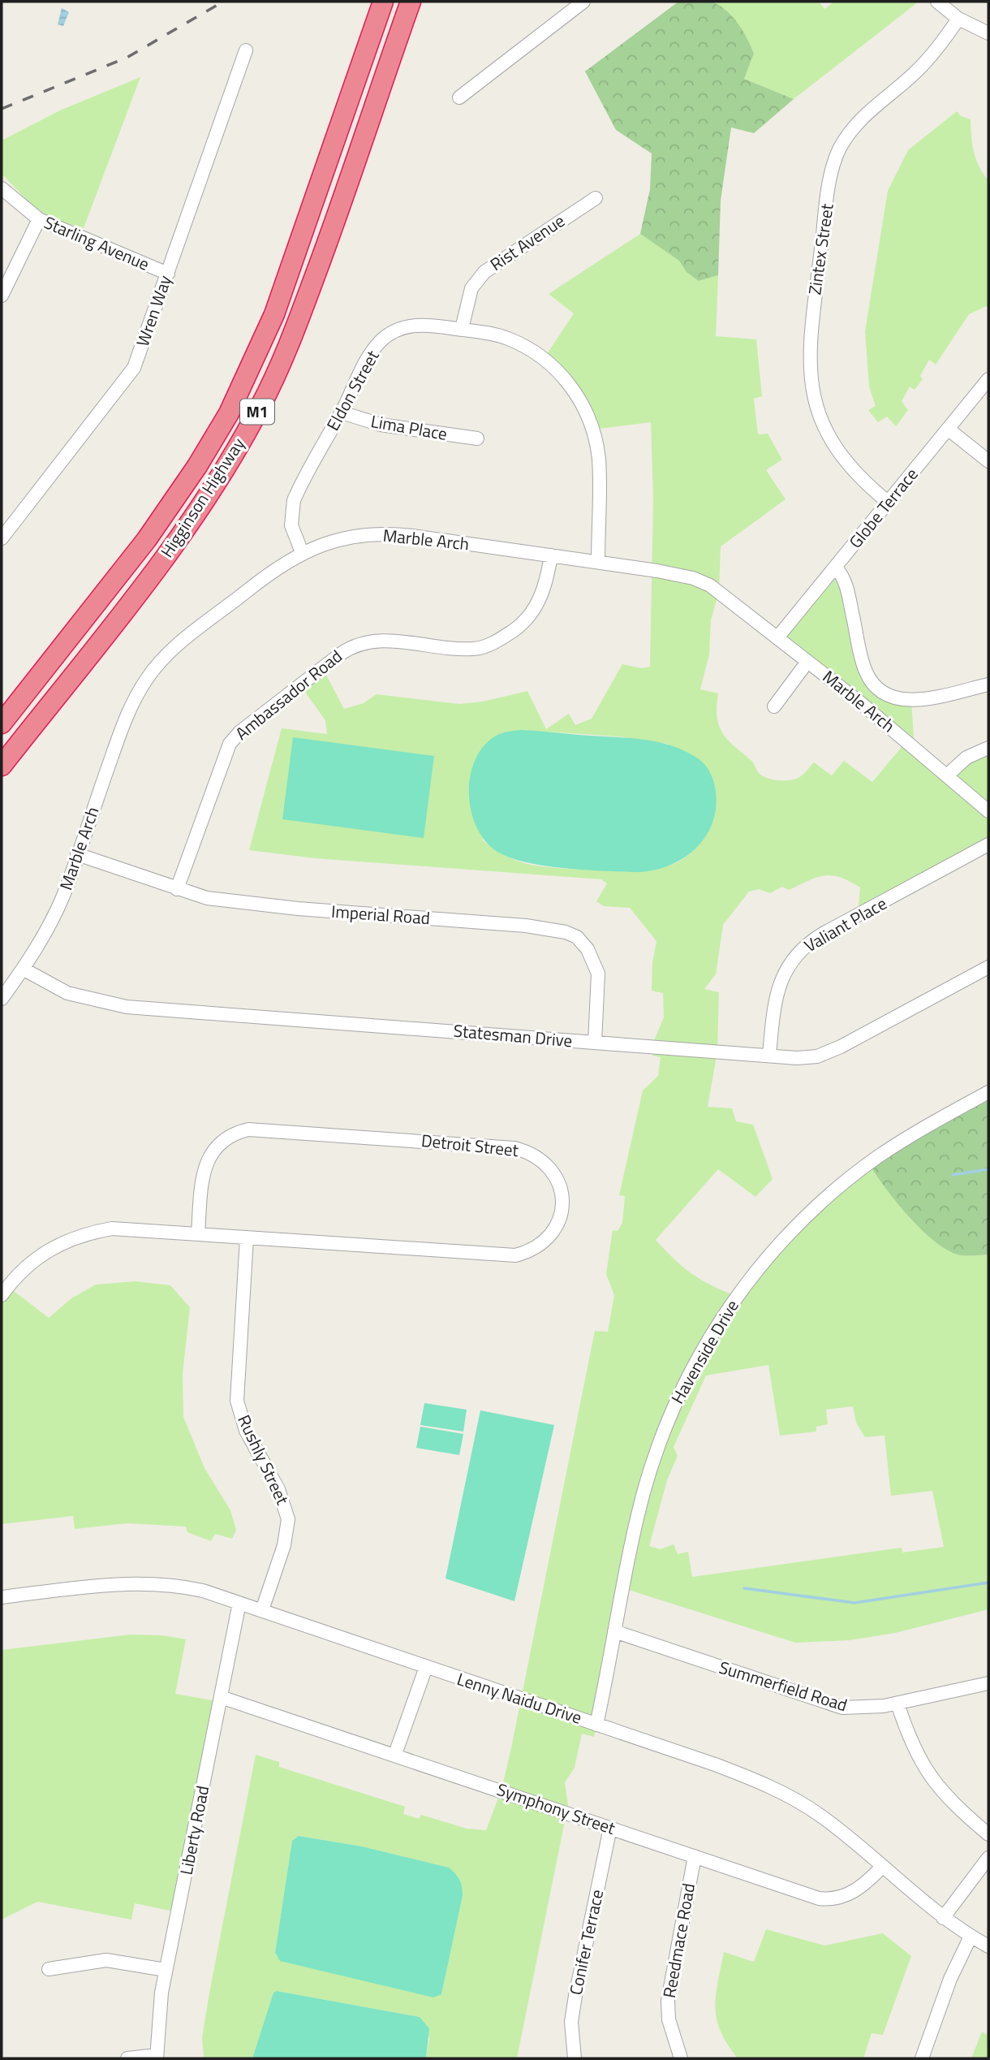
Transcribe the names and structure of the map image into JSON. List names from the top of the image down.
{
  "streets": {
    "highway": ["M1", "Higginson Highway"],
    "street": [
      "Rist Avenue",
      "Starling Avenue",
      "Zintex Street",
      "Wren Way",
      "Eldon Street",
      "Lima Place",
      "Globe Terrace",
      "Marble Arch",
      "Ambassador Road",
      "Imperial Road",
      "Valiant Place",
      "Statesman Drive",
      "Detroit Street",
      "Havenside Drive",
      "Rushly Street",
      "Summerfield Road",
      "Lenny Naidu Drive",
      "Symphony Street",
      "Liberty Road",
      "Reedmace Road",
      "Conifer Terrace"
    ]
  },
  "crossings": [
    ["Rist Avenue", "Eldon Street"],
    ["Starling Avenue", "Wren Way"],
    ["Zintex Street", "Globe Terrace"],
    ["Eldon Street", "Lima Place"],
    ["Eldon Street", "Marble Arch"],
    ["Globe Terrace", "Marble Arch"],
    ["Marble Arch", "Ambassador Road"],
    ["Marble Arch", "Imperial Road"],
    ["Marble Arch", "Statesman Drive"],
    ["Ambassador Road", "Imperial Road"],
    ["Imperial Road", "Statesman Drive"],
    ["Valiant Place", "Statesman Drive"],
    ["Detroit Street", "Rushly Street"],
    ["Havenside Drive", "Summerfield Road"],
    ["Havenside Drive", "Lenny Naidu Drive"],
    ["Rushly Street", "Lenny Naidu Drive"],
    ["Lenny Naidu Drive", "Symphony Street"],
    ["Lenny Naidu Drive", "Liberty Road"],
    ["Symphony Street", "Liberty Road"],
    ["Symphony Street", "Reedmace Road"],
    ["Symphony Street", "Conifer Terrace"]
  ]
}
